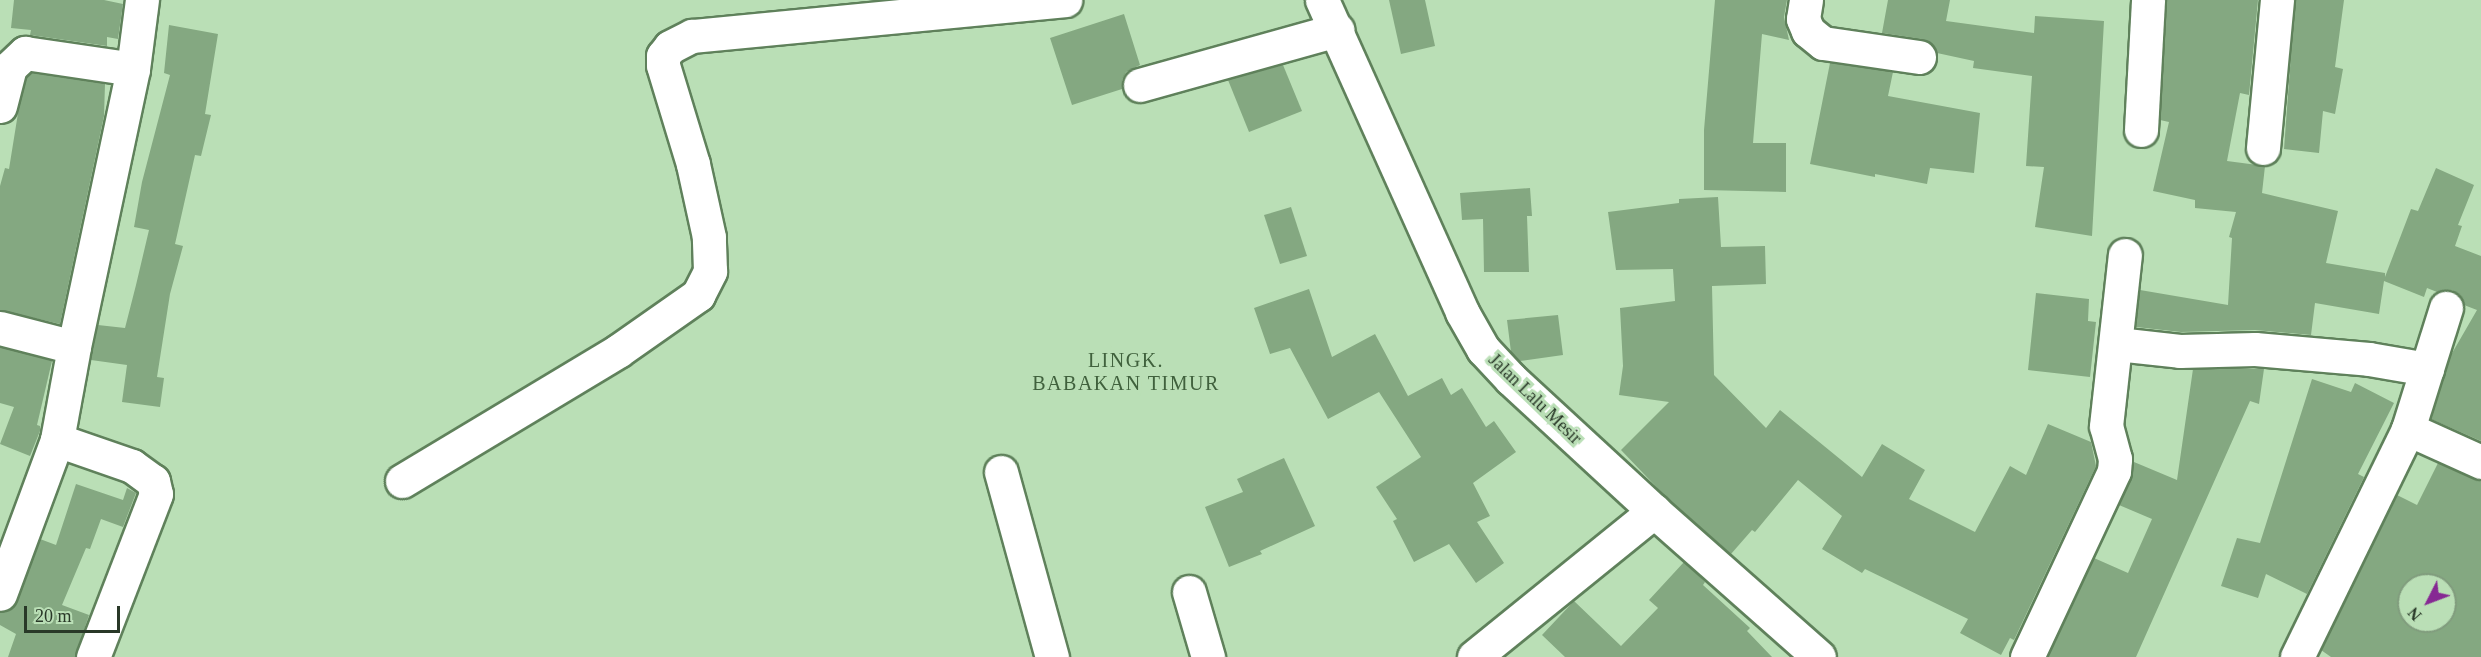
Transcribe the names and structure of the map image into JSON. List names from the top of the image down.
{
  "streets": {
    "street": ["Jalan Lalu Mesir"]
  },
  "districts": ["LINGK. BABAKAN TIMUR"],
  "scale_bar": "20 m",
  "north": "bottom left"
}
